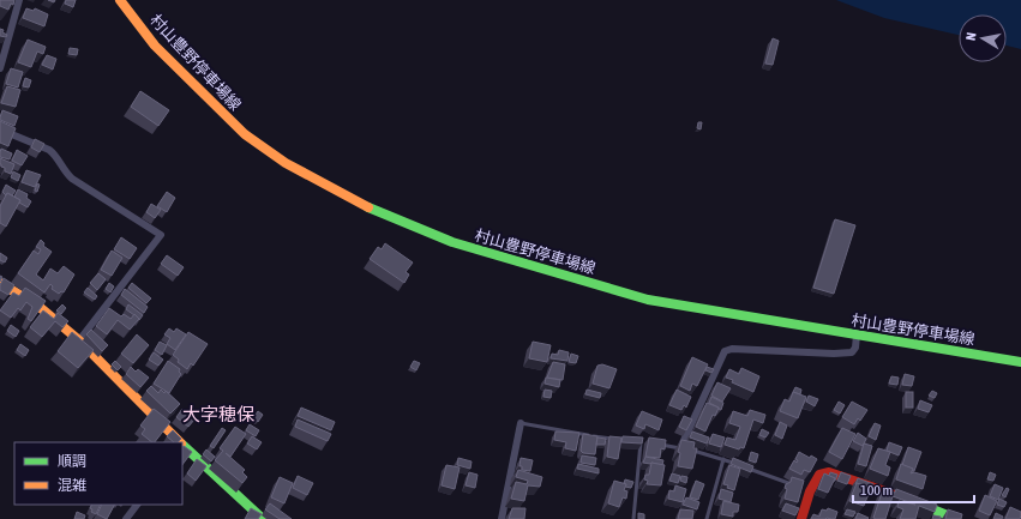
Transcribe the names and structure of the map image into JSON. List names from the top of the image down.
{
  "streets": {
    "main road": ["村山豊野停車場線"]
  },
  "districts": ["大字穂保"],
  "legend": ["順調", "混雑"],
  "scale_bar": "100 m",
  "north": "left"
}
